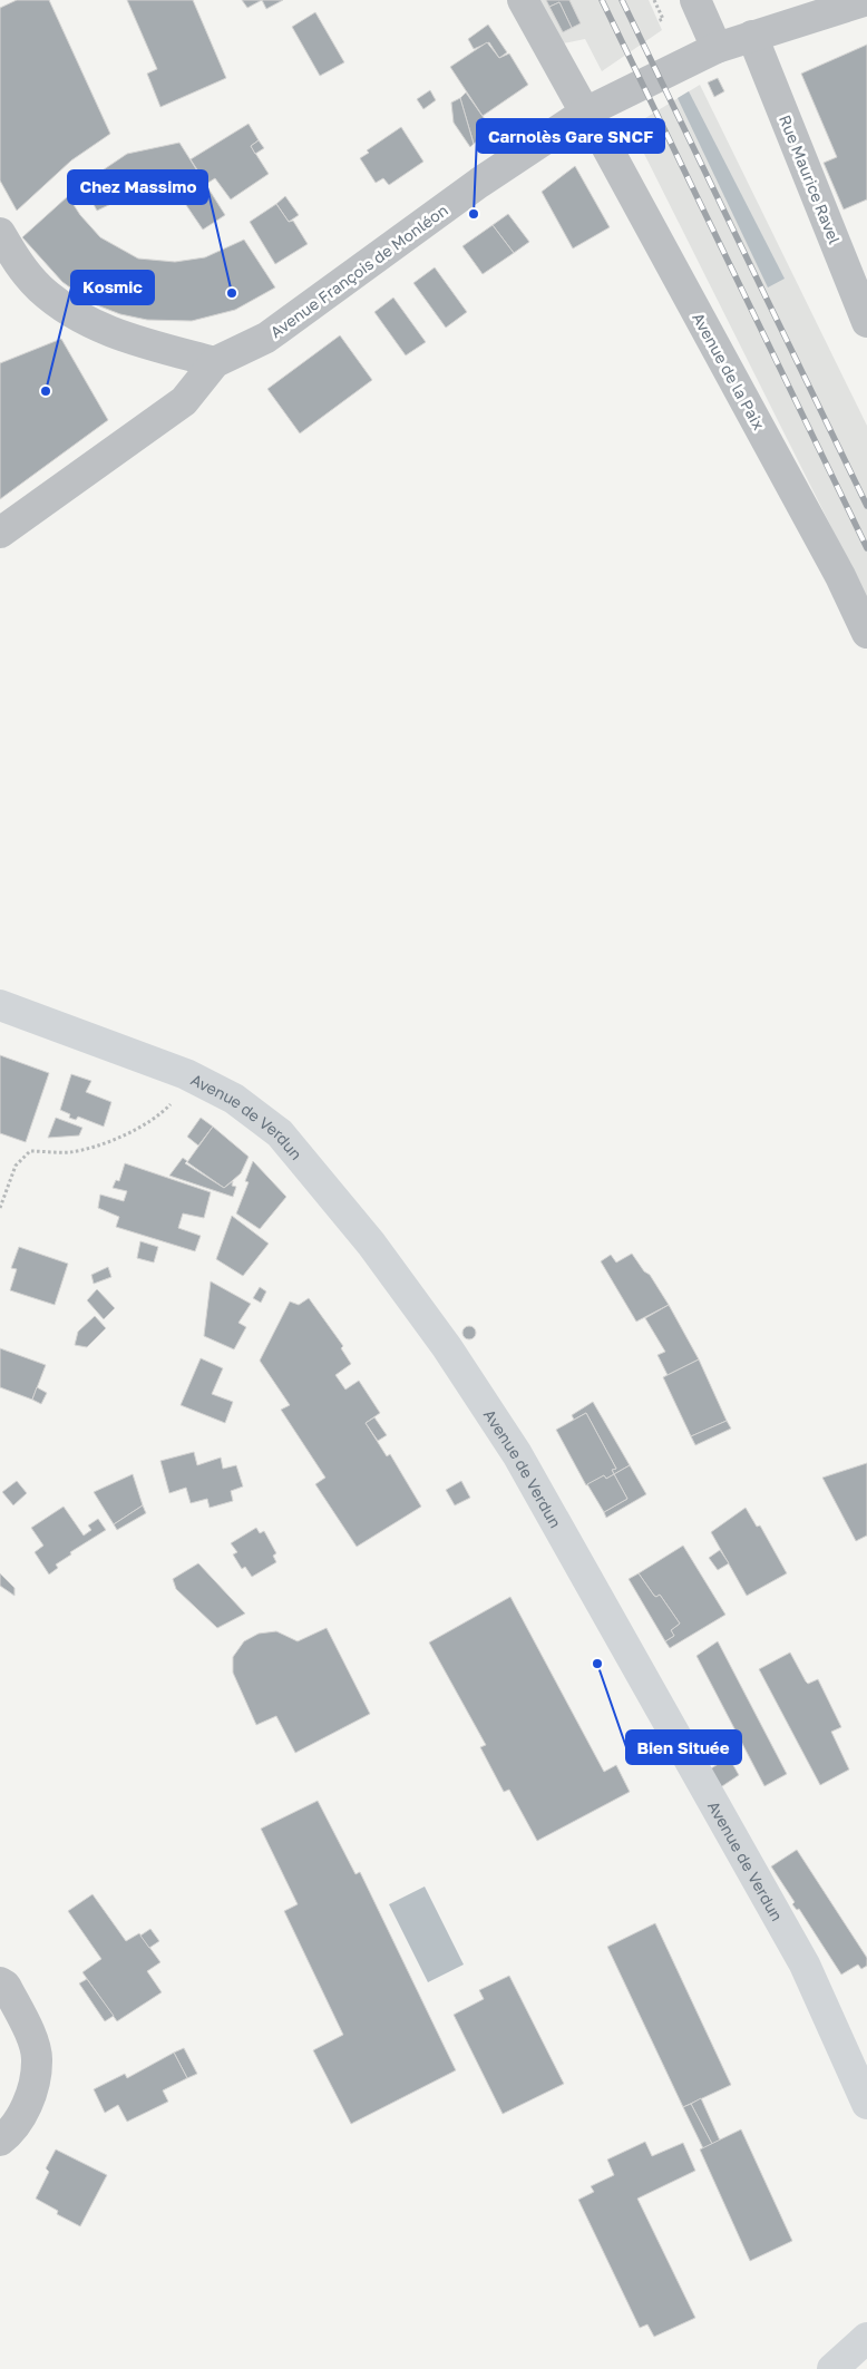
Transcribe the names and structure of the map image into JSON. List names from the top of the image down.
{
  "streets": {
    "main road": ["Avenue de Verdun"],
    "street": ["Rue Maurice Ravel", "Avenue François de Monléon", "Avenue de la Paix"]
  },
  "crossings": [
    ["Rue Maurice Ravel", "Avenue François de Monléon"],
    ["Avenue François de Monléon", "Avenue de la Paix"]
  ],
  "places": [
    "Carnolès Gare SNCF",
    "Chez Massimo",
    "Kosmic",
    "Bien Située"
  ]
}
